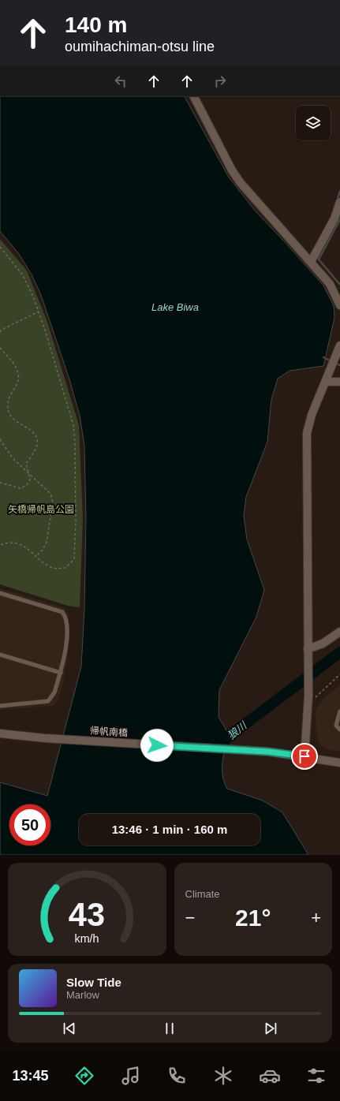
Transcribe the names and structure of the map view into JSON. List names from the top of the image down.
{
  "streets": {
    "street": ["帰帆南橋"]
  },
  "water": ["Lake Biwa", "狼川"],
  "parks": ["矢橋帰帆島公園"],
  "page": {
    "turn": ["140 m", "oumihachiman-otsu line"],
    "limit": "50",
    "trip": "13:46 · 1 min · 160 m",
    "tile": "Climate",
    "heat": ["−", "21°", "+"],
    "song": ["Slow Tide", "Marlow"],
    "tabs": "13:45",
    "gauge": ["43", "km/h"]
  }
}
